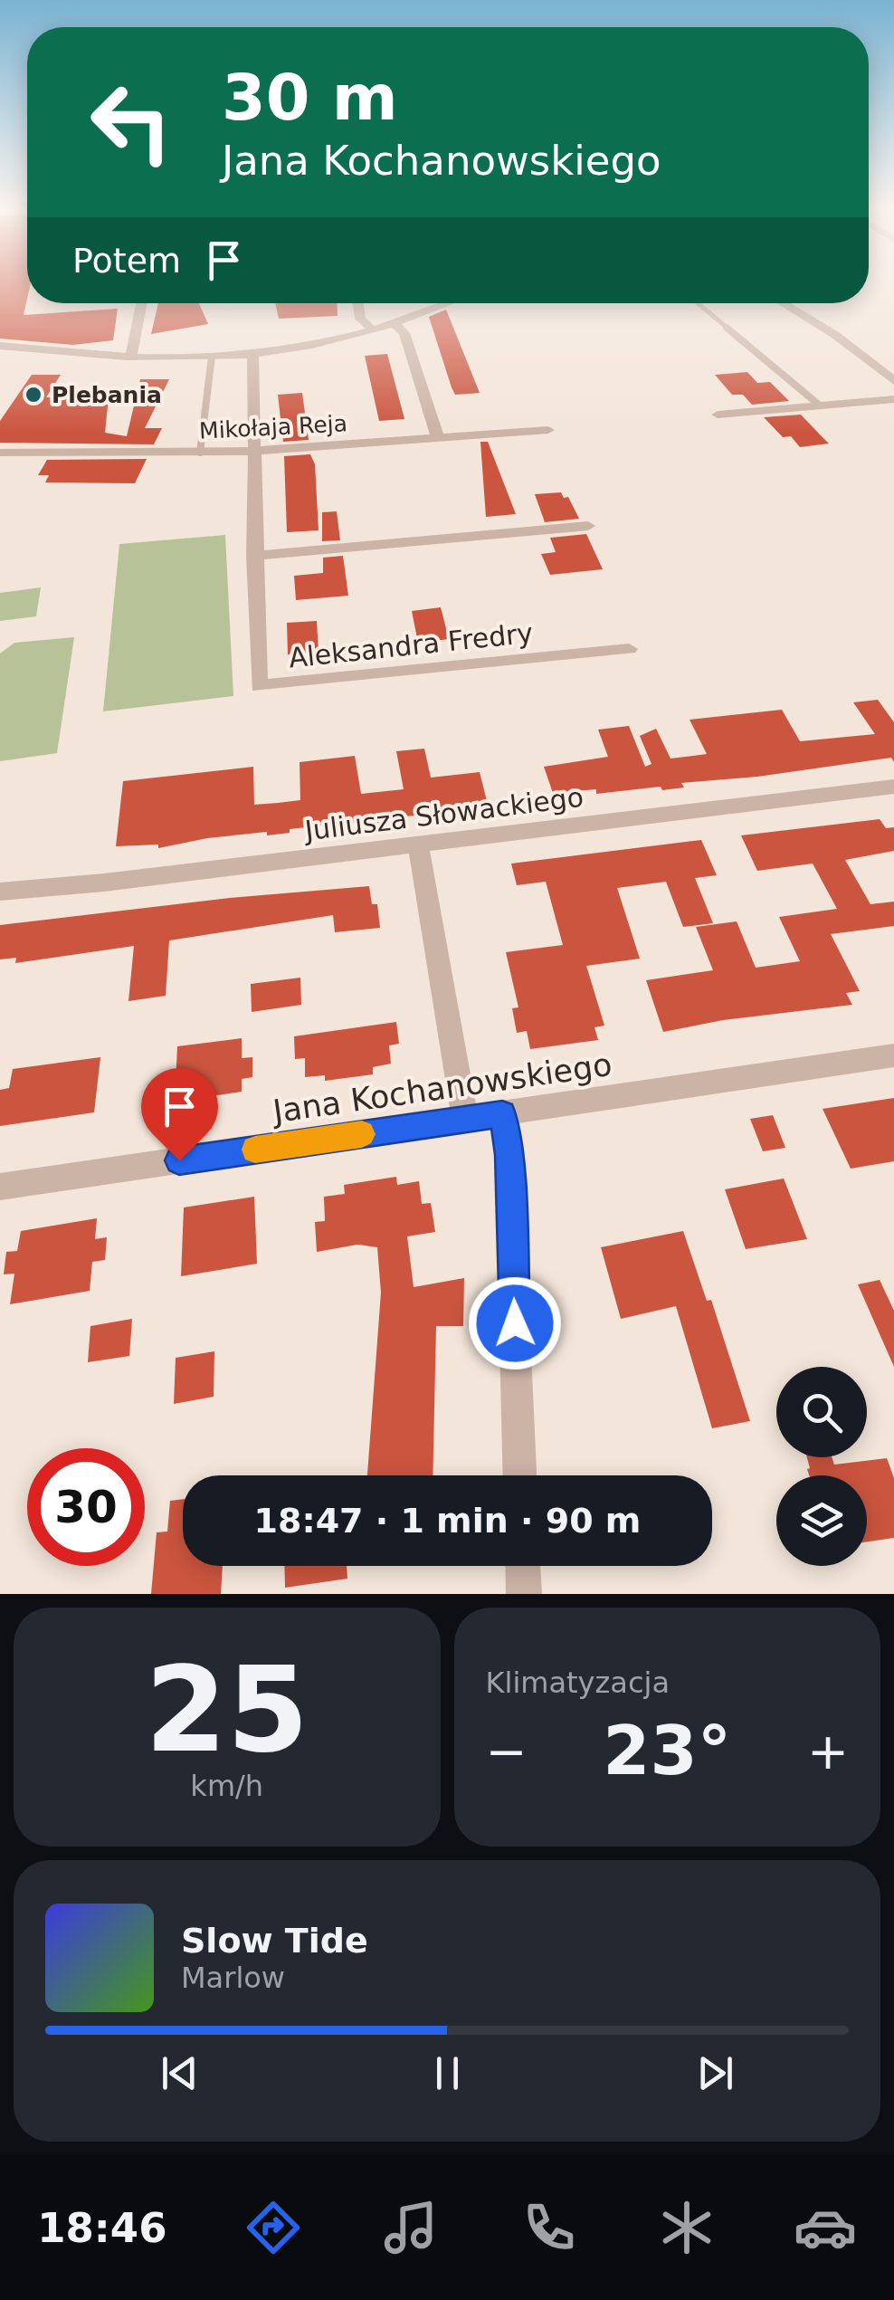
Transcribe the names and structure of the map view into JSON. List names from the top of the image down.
{
  "streets": {
    "street": [
      "Mikołaja Reja",
      "Aleksandra Fredry",
      "Juliusza Słowackiego",
      "Jana Kochanowskiego"
    ]
  },
  "crossings": [
    ["Mikołaja Reja", "Aleksandra Fredry"]
  ],
  "places": ["Plebania"],
  "page": {
    "turn": ["30 m", "Jana Kochanowskiego"],
    "then": "Potem",
    "limit": "30",
    "trip": "18:47 · 1 min · 90 m",
    "tile": [
      ["25", "km/h"],
      "Klimatyzacja"
    ],
    "heat": ["−", "23°", "+"],
    "song": ["Slow Tide", "Marlow"],
    "tabs": "18:46"
  }
}
